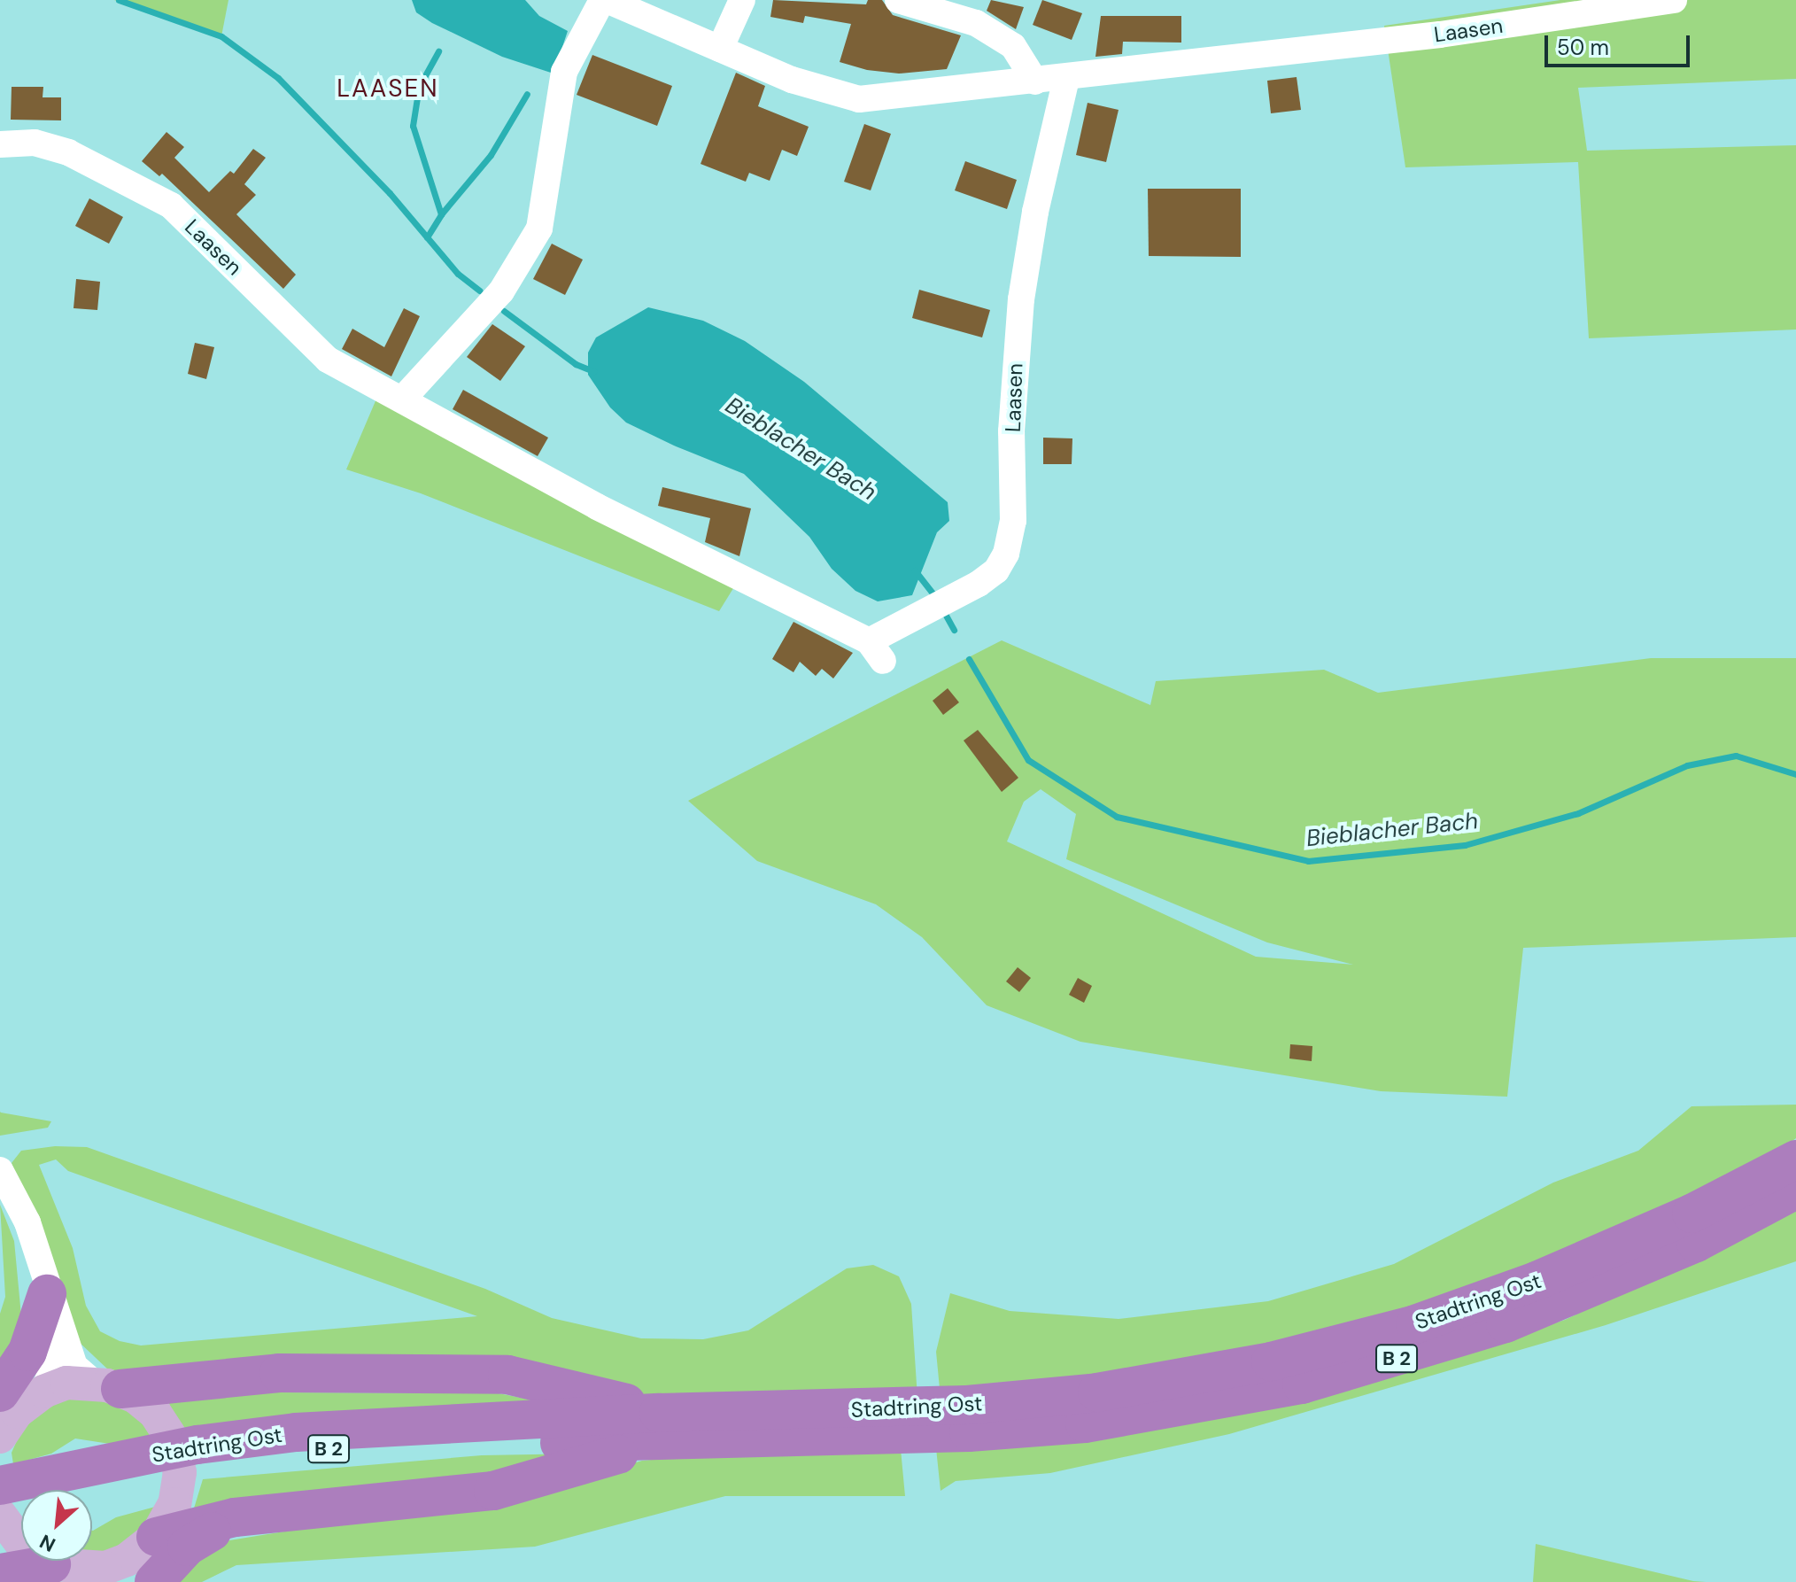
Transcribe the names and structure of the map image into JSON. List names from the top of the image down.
{
  "streets": {
    "highway": ["Stadtring Ost", "B 2"],
    "street": ["Laasen"]
  },
  "crossings": [
    ["Stadtring Ost", "B 2"]
  ],
  "districts": ["LAASEN"],
  "water": ["Bieblacher Bach"],
  "scale_bar": "50 m",
  "north": "bottom left"
}
